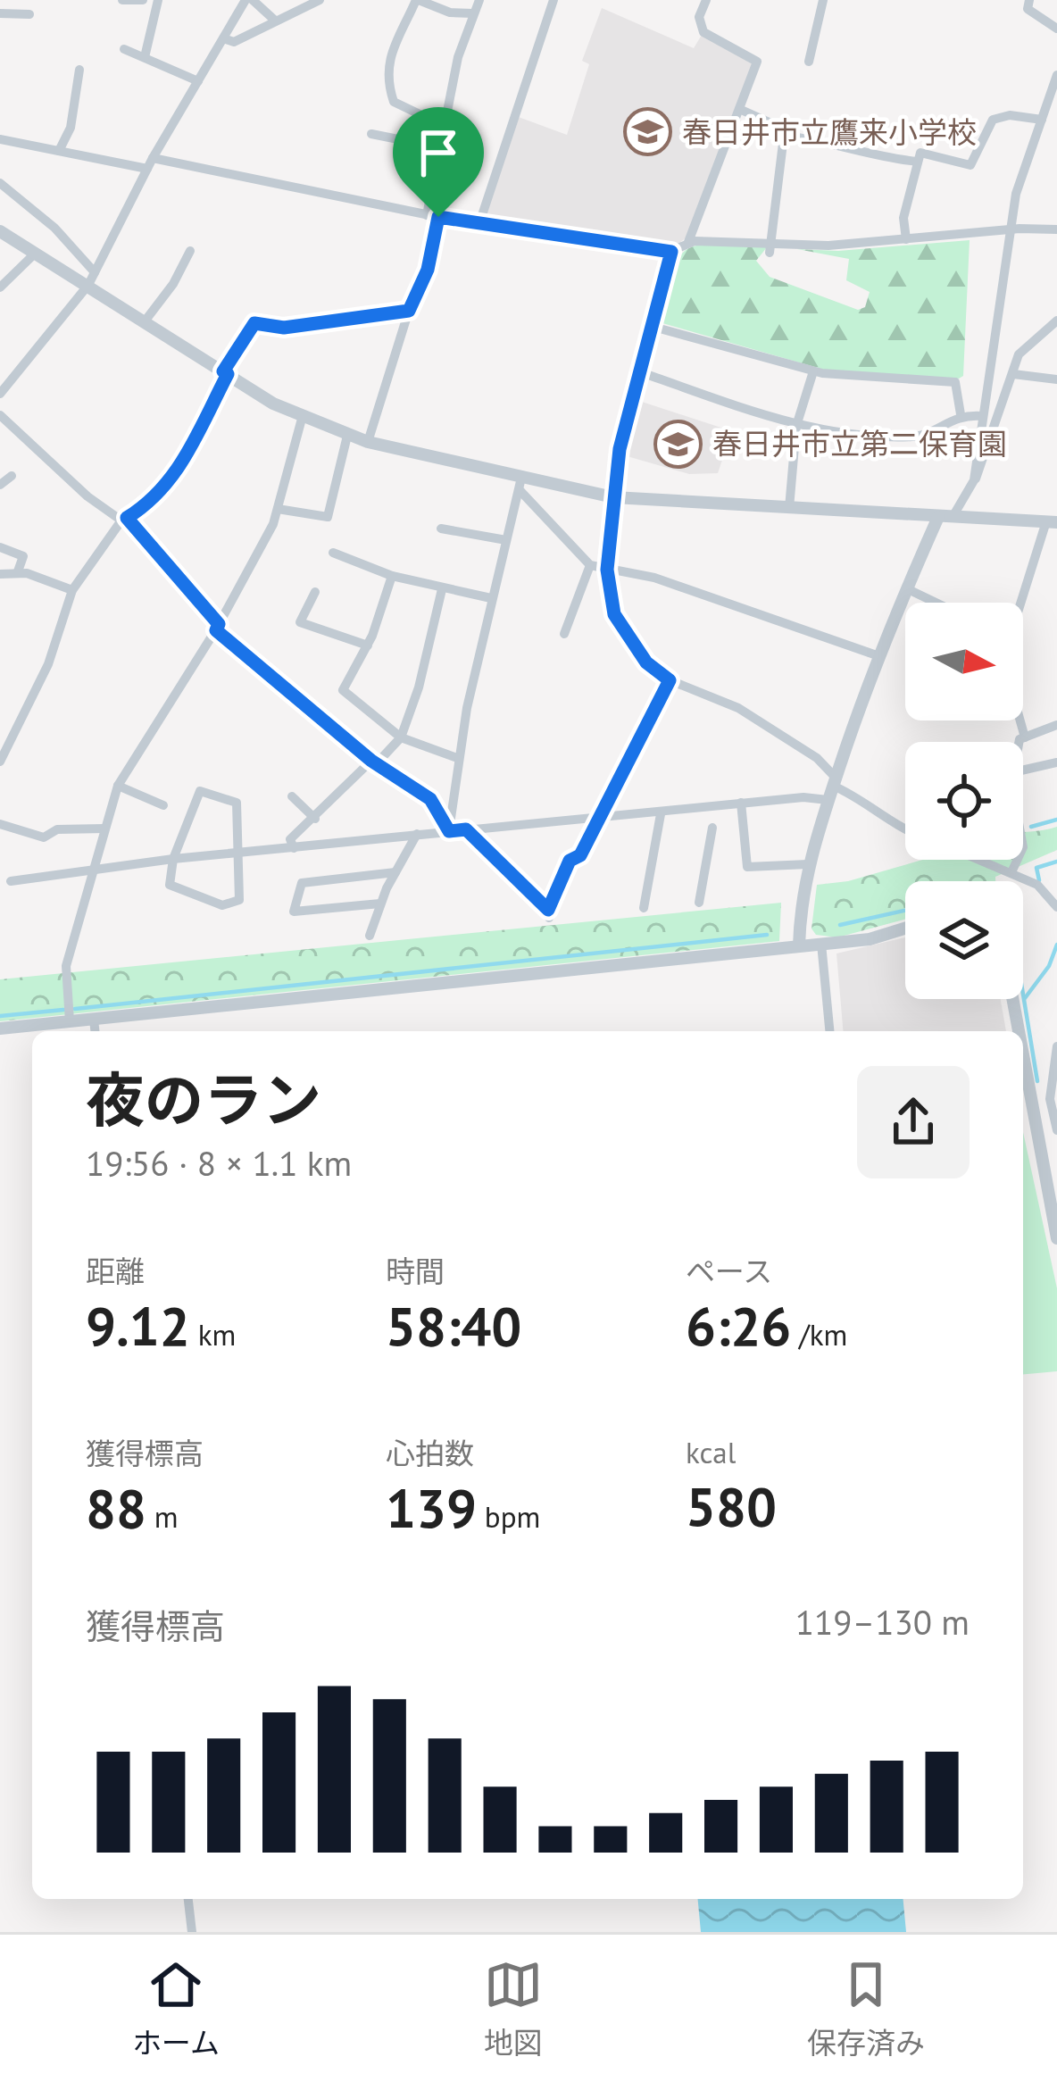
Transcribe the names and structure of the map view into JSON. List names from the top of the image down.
{
  "places": {
    "school or university": ["春日井市立鷹来小学校", "春日井市立第二保育園"]
  },
  "north": "right",
  "page": {
    "heading": ["夜のラン", "19:56 · 8 × 1.1 km"],
    "stats": [
      ["距離", "9.12 km"],
      ["時間", "58:40"],
      ["ペース", "6:26 /km"],
      ["獲得標高", "88 m"],
      ["心拍数", "139 bpm"],
      ["kcal", "580"]
    ],
    "chart": ["獲得標高", "119–130 m"],
    "tabs": ["ホーム", "地図", "保存済み"]
  }
}
